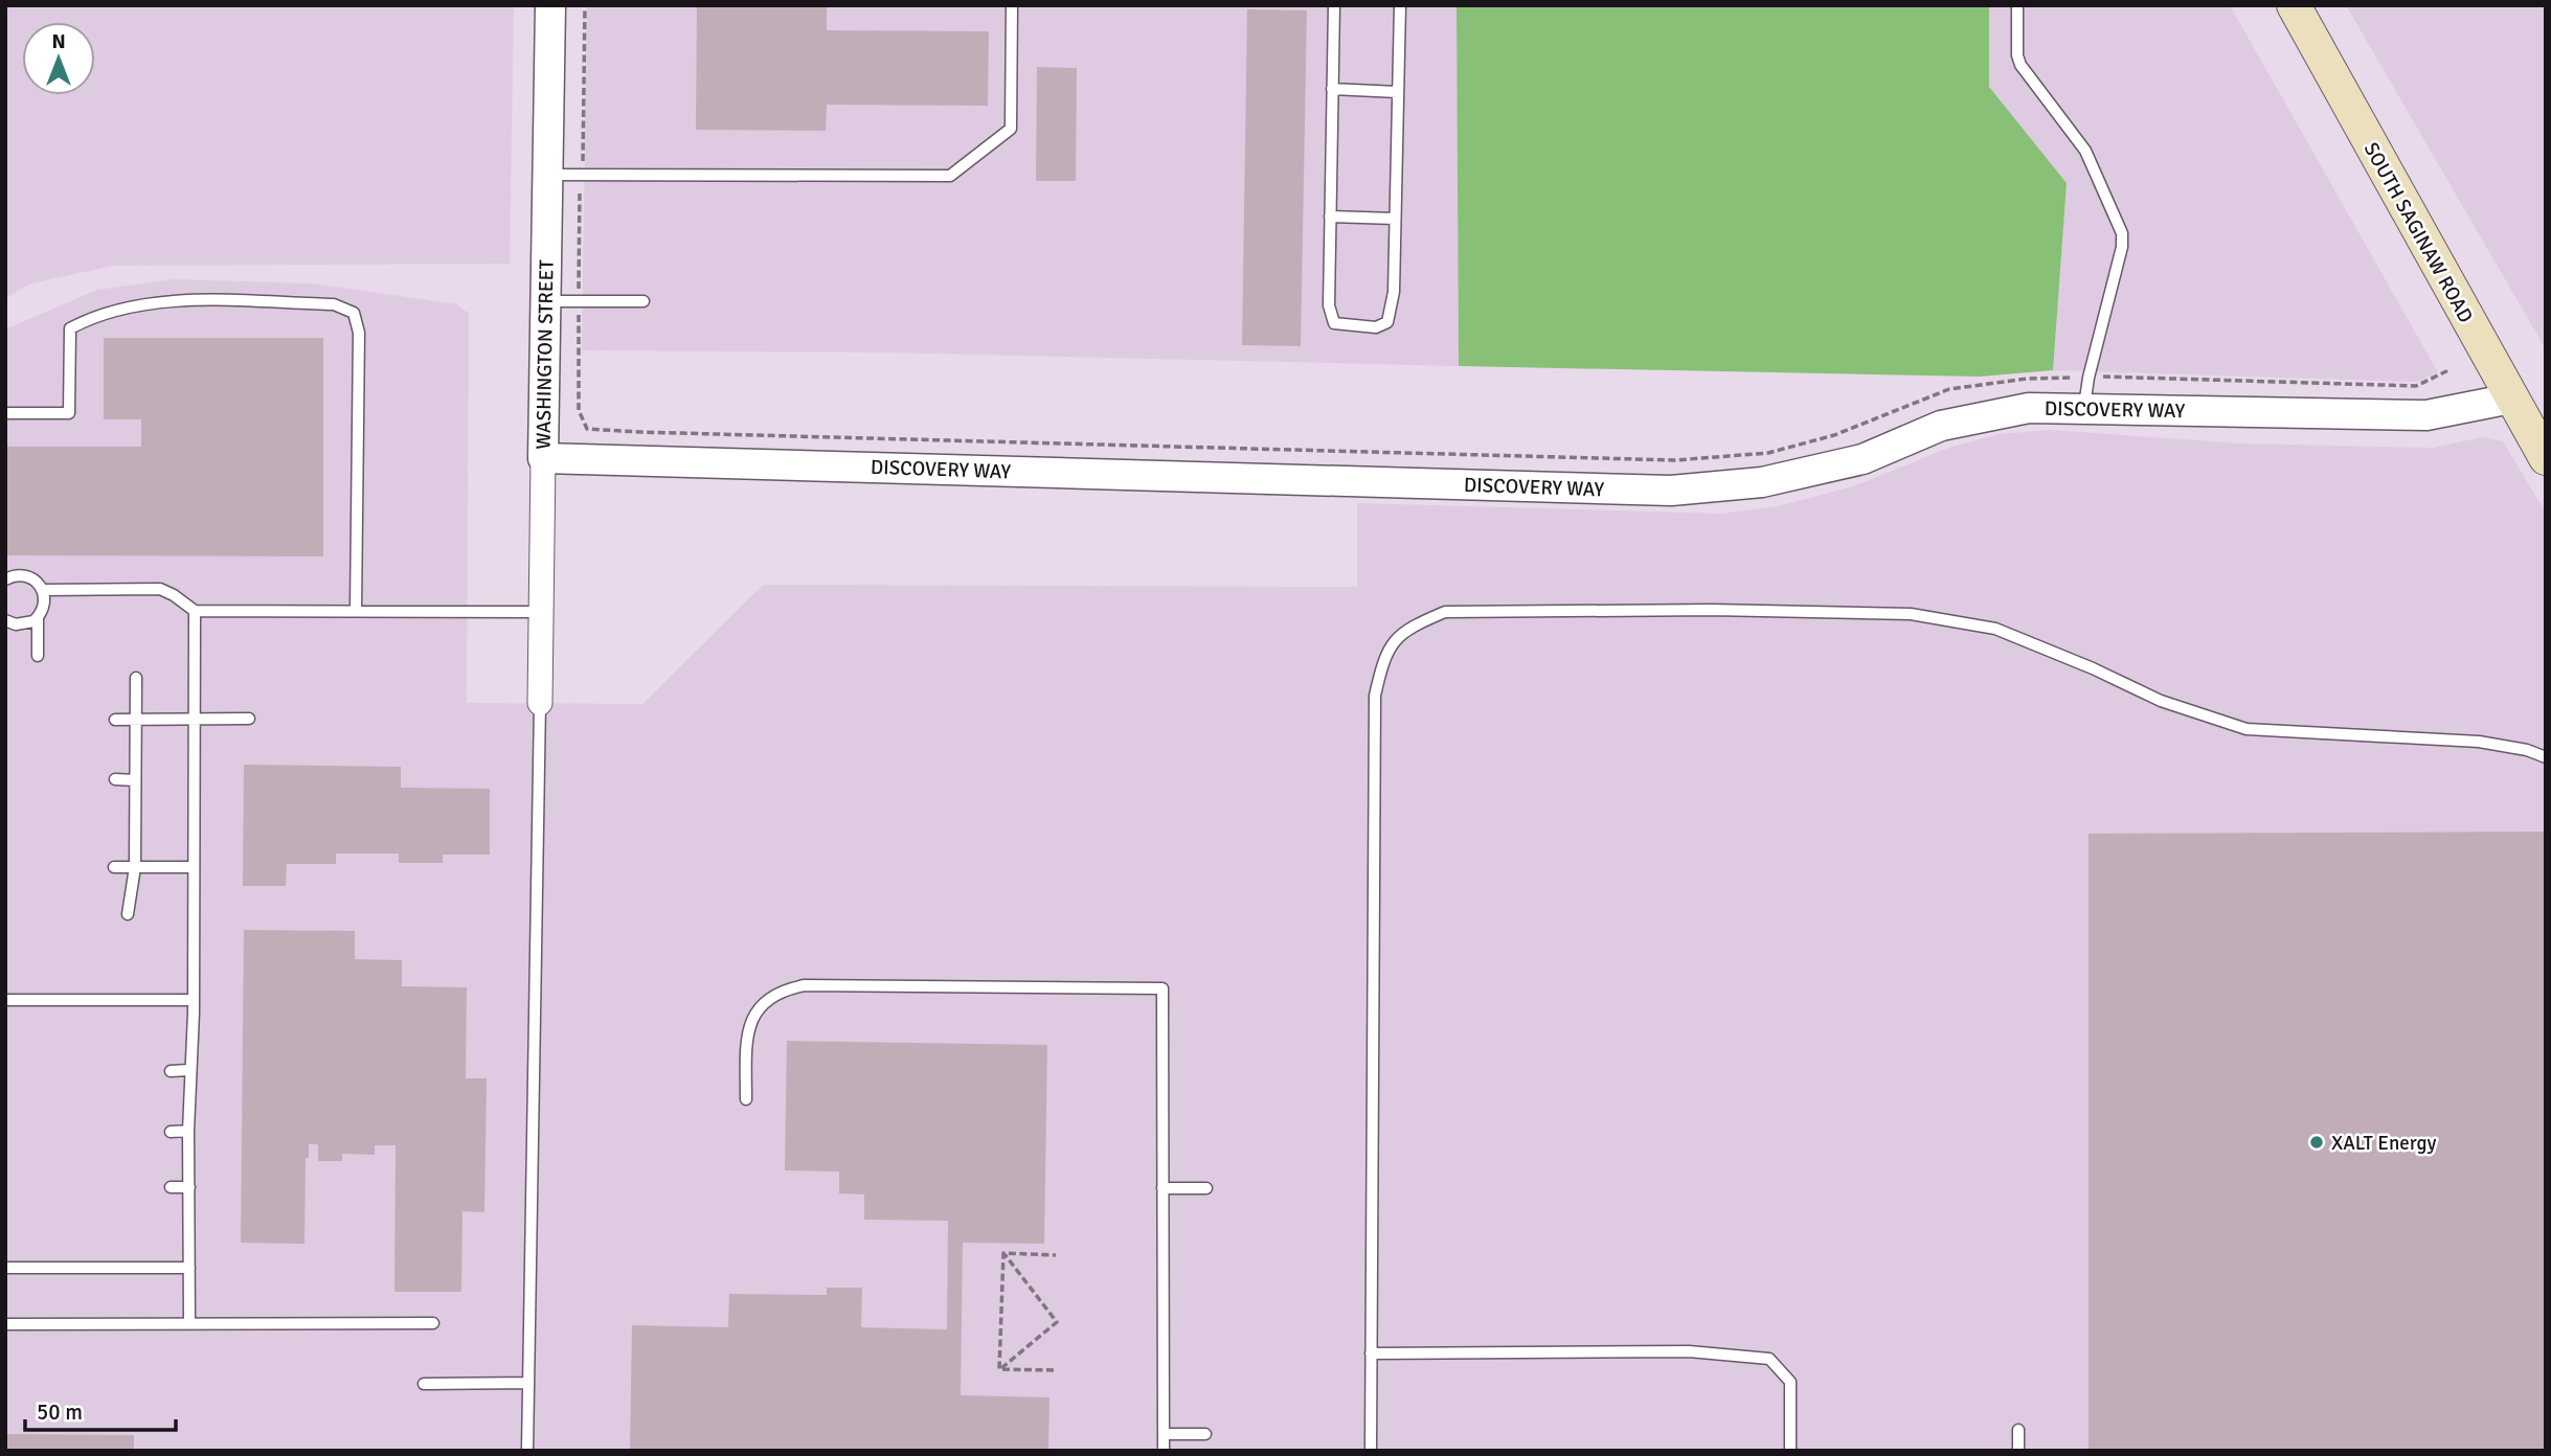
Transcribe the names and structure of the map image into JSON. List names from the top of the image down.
{
  "streets": {
    "main road": ["SOUTH SAGINAW ROAD"],
    "street": ["WASHINGTON STREET", "DISCOVERY WAY"]
  },
  "crossings": [
    ["SOUTH SAGINAW ROAD", "DISCOVERY WAY"],
    ["WASHINGTON STREET", "DISCOVERY WAY"]
  ],
  "places": ["XALT Energy"],
  "scale_bar": "50 m",
  "north": "top"
}
